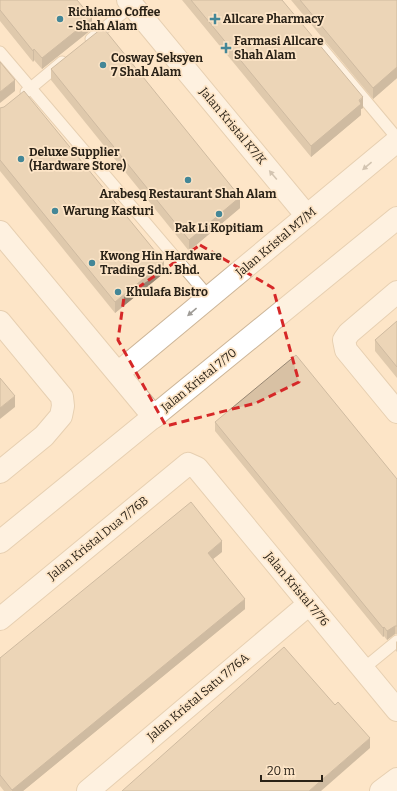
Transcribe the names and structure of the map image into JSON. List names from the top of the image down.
{
  "streets": {
    "street": [
      "Jalan Kristal K7/K",
      "Jalan Kristal M7/M",
      "Jalan Kristal 7/70",
      "Jalan Kristal Dua 7/76B",
      "Jalan Kristal 7/76",
      "Jalan Kristal Satu 7/76A"
    ]
  },
  "crossings": [
    ["Jalan Kristal K7/K", "Jalan Kristal M7/M"],
    ["Jalan Kristal Dua 7/76B", "Jalan Kristal 7/76"],
    ["Jalan Kristal 7/76", "Jalan Kristal Satu 7/76A"]
  ],
  "one_way": ["Jalan Kristal K7/K", "Jalan Kristal M7/M"],
  "places": {
    "other": [
      "Richiamo Coffee - Shah Alam",
      "Cosway Seksyen 7 Shah Alam",
      "Deluxe Supplier (Hardware Store)",
      "Arabesq Restaurant Shah Alam",
      "Warung Kasturi",
      "Pak Li Kopitiam",
      "Kwong Hin Hardware Trading Sdn. Bhd.",
      "Khulafa Bistro"
    ],
    "health": ["Allcare Pharmacy", "Farmasi Allcare Shah Alam"]
  },
  "scale_bar": "20 m"
}
